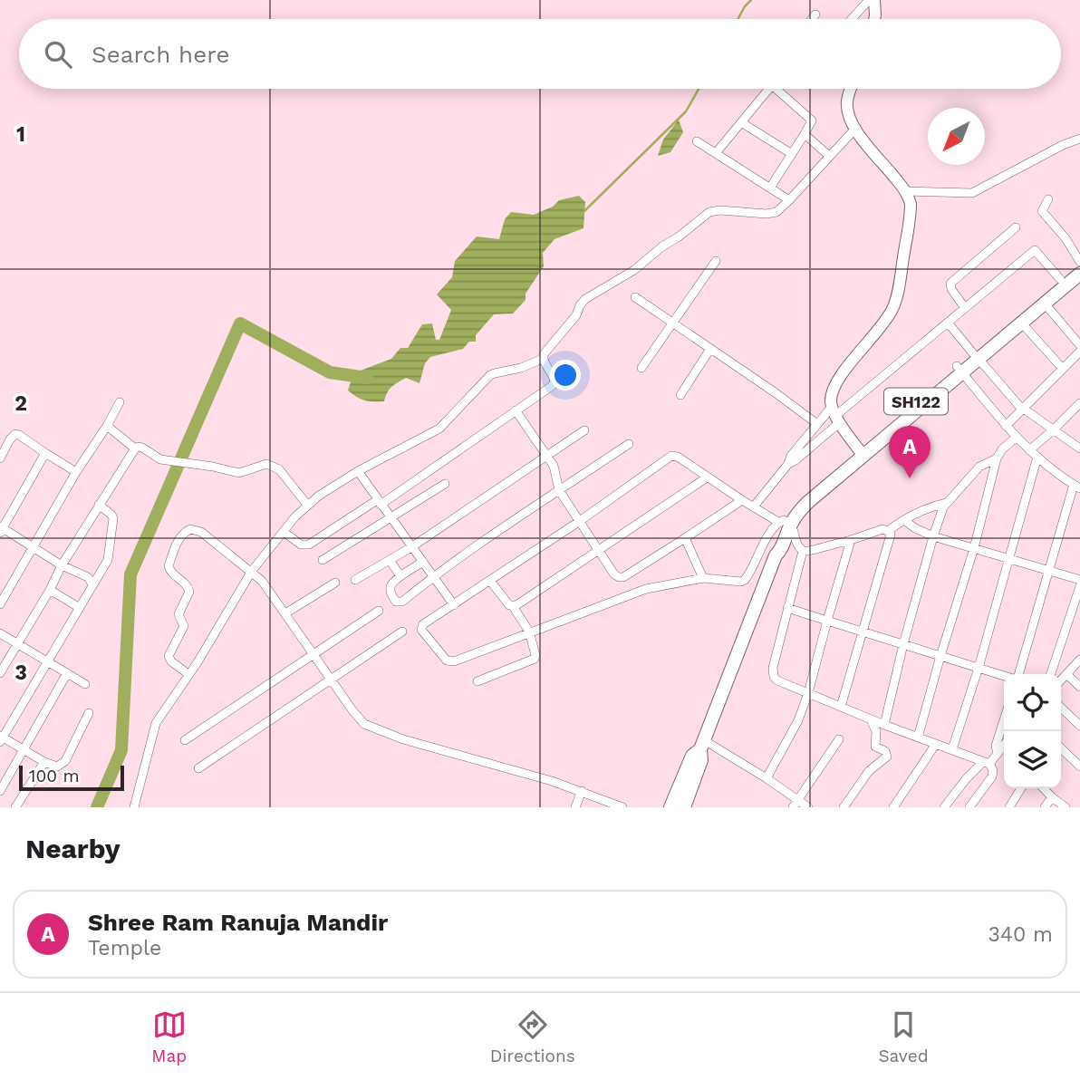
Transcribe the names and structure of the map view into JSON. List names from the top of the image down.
{
  "streets": {
    "main road": ["SH122"]
  },
  "scale_bar": "100 m",
  "north": "bottom left",
  "page": {
    "search": "Search here",
    "pins": "A",
    "scale": "100 m",
    "heading": "Nearby",
    "list": [
      {
        "mark": "A",
        "name": "Shree Ram Ranuja Mandir",
        "note": "Temple",
        "value": "340 m"
      }
    ],
    "nav": ["Map", "Directions", "Saved"]
  },
  "grid": {
    "rows": ["1", "2", "3"]
  }
}
